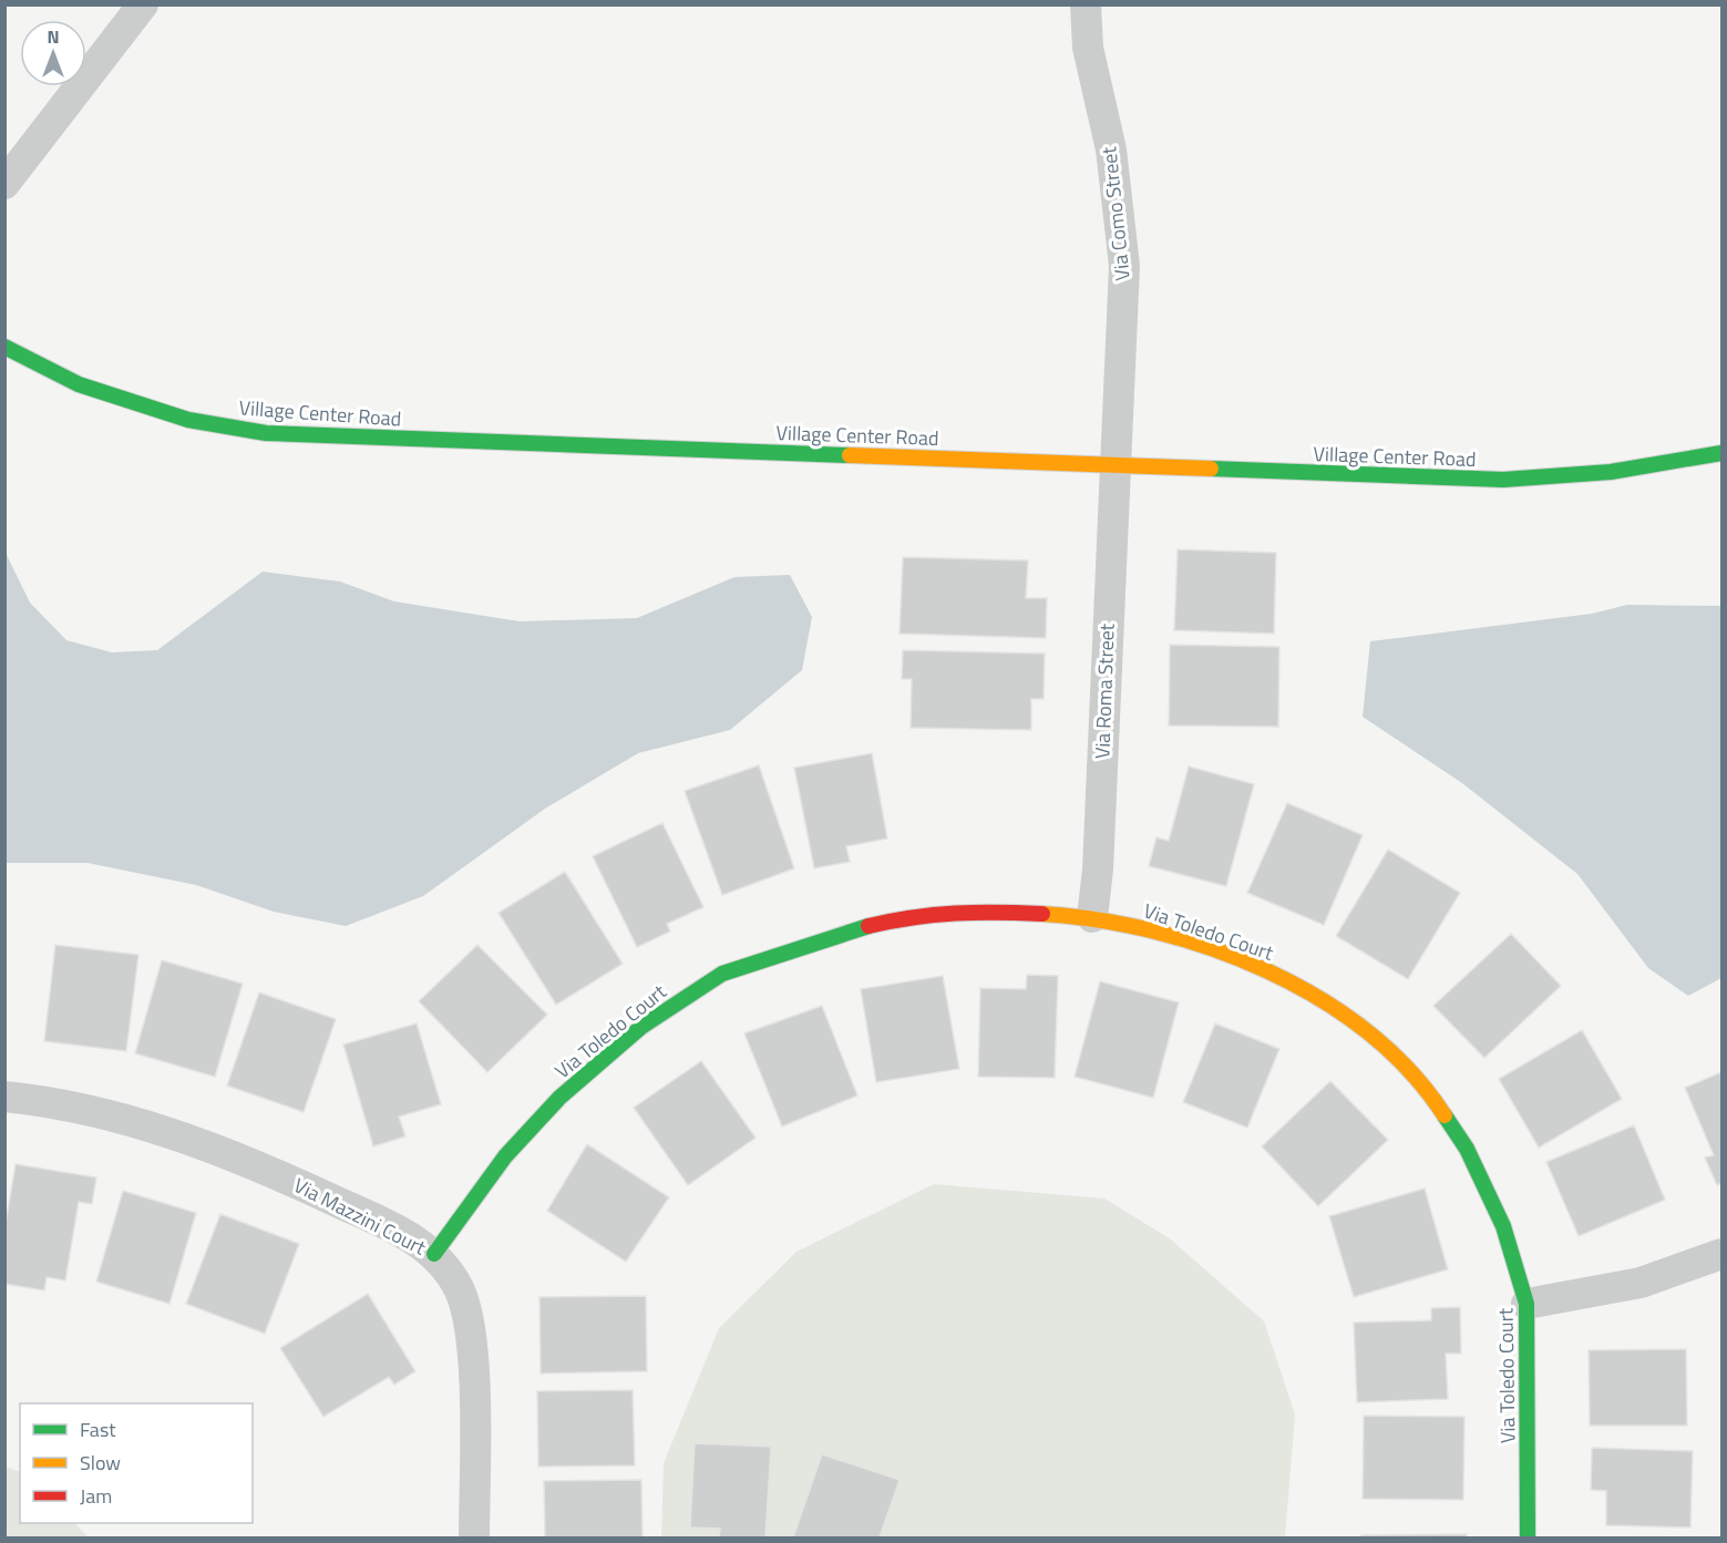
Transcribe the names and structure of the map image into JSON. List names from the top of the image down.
{
  "streets": {
    "street": [
      "Via Como Street",
      "Village Center Road",
      "Via Roma Street",
      "Via Toledo Court",
      "Via Mazzini Court"
    ]
  },
  "crossings": [
    ["Via Como Street", "Village Center Road"],
    ["Via Como Street", "Via Roma Street"],
    ["Village Center Road", "Via Roma Street"],
    ["Via Roma Street", "Via Toledo Court"],
    ["Via Toledo Court", "Via Mazzini Court"]
  ],
  "legend": ["Fast", "Slow", "Jam"],
  "north": "top"
}
